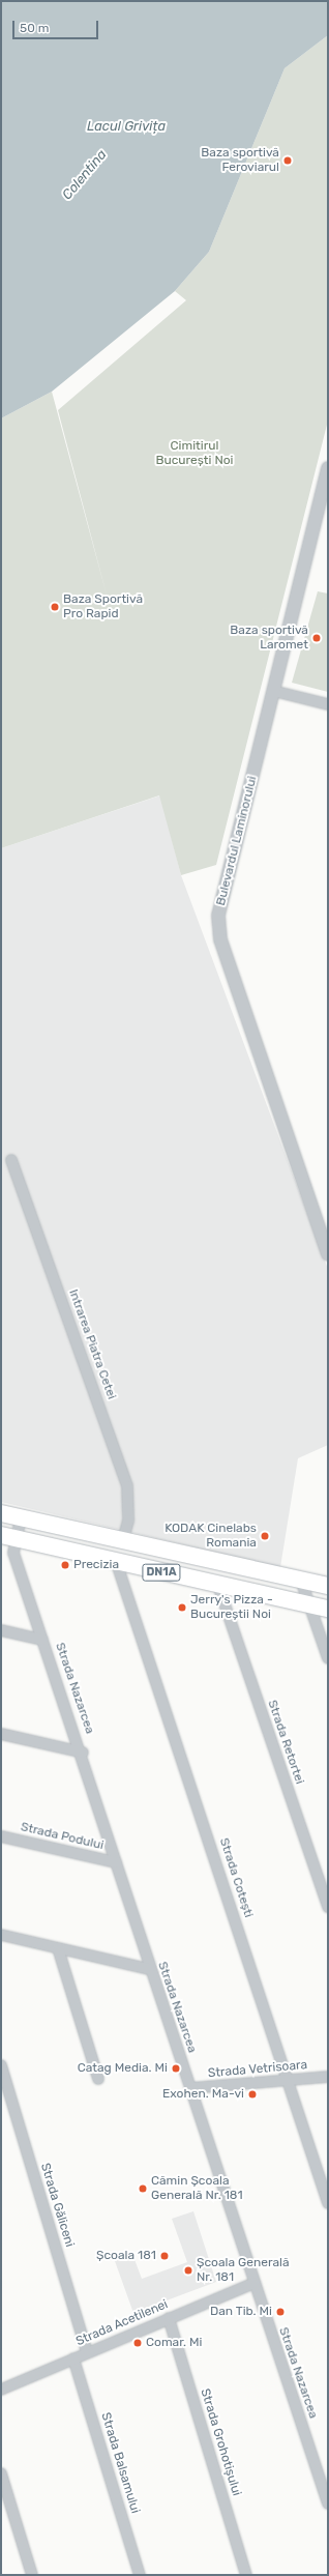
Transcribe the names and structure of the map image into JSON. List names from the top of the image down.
{
  "streets": {
    "main road": ["DN1A"],
    "street": [
      "Bulevardul Laminorului",
      "Intrarea Piatra Cetei",
      "Strada Nazarcea",
      "Strada Retortei",
      "Strada Podului",
      "Strada Cotești",
      "Strada Vetrisoara",
      "Strada Găliceni",
      "Strada Acetilenei",
      "Strada Grohotișului",
      "Strada Balsamului"
    ]
  },
  "crossings": [
    ["Intrarea Piatra Cetei", "DN1A"],
    ["DN1A", "Strada Nazarcea"],
    ["DN1A", "Strada Retortei"],
    ["DN1A", "Strada Cotești"],
    ["Strada Nazarcea", "Strada Podului"],
    ["Strada Nazarcea", "Strada Vetrisoara"],
    ["Strada Nazarcea", "Strada Acetilenei"],
    ["Strada Cotești", "Strada Vetrisoara"],
    ["Strada Găliceni", "Strada Acetilenei"],
    ["Strada Acetilenei", "Strada Grohotișului"],
    ["Strada Acetilenei", "Strada Balsamului"]
  ],
  "water": ["Lacul Grivița", "Colentina"],
  "parks": ["Cimitirul București Noi"],
  "places": [
    "Baza sportivă Feroviarul",
    "Baza Sportivă Pro Rapid",
    "Baza sportivă Laromet",
    "KODAK Cinelabs Romania",
    "Precizia",
    "Jerry's Pizza - Bucureștii Noi",
    "Catag Media. Mi",
    "Exohen. Ma-vi",
    "Cămin Școala Generală Nr. 181",
    "Școala 181",
    "Școala Generală Nr. 181",
    "Dan Tib. Mi",
    "Comar. Mi"
  ],
  "scale_bar": "50 m"
}
